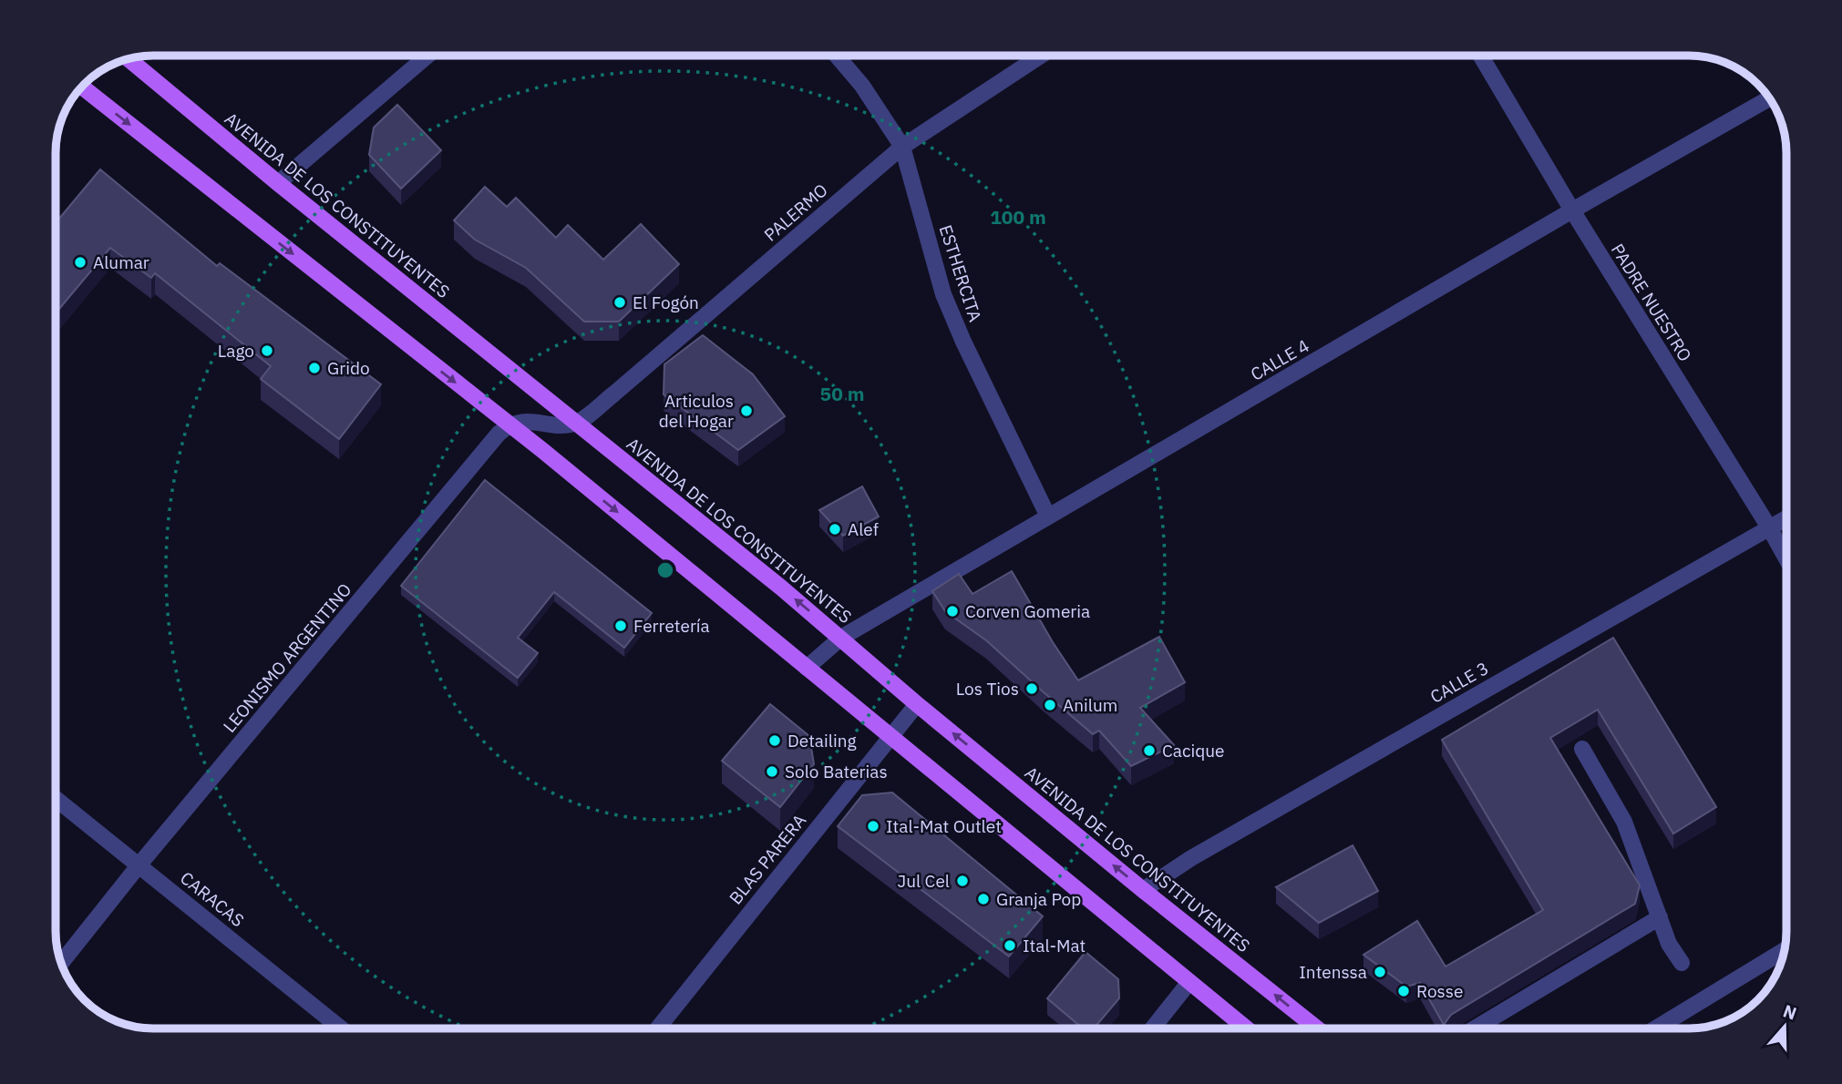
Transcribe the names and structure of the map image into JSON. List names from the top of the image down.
{
  "streets": {
    "main road": ["AVENIDA DE LOS CONSTITUYENTES"],
    "street": [
      "PALERMO",
      "ESTHERCITA",
      "PADRE NUESTRO",
      "CALLE 4",
      "LEONISMO ARGENTINO",
      "CALLE 3",
      "BLAS PARERA",
      "CARACAS"
    ]
  },
  "crossings": [
    ["AVENIDA DE LOS CONSTITUYENTES", "PALERMO"],
    ["AVENIDA DE LOS CONSTITUYENTES", "CALLE 4"],
    ["AVENIDA DE LOS CONSTITUYENTES", "CALLE 3"],
    ["AVENIDA DE LOS CONSTITUYENTES", "BLAS PARERA"],
    ["PALERMO", "ESTHERCITA"],
    ["ESTHERCITA", "CALLE 4"],
    ["PADRE NUESTRO", "CALLE 4"],
    ["PADRE NUESTRO", "CALLE 3"],
    ["LEONISMO ARGENTINO", "CARACAS"]
  ],
  "places": [
    "Alumar",
    "El Fogón",
    "Lago",
    "Grido",
    "Articulos del Hogar",
    "Alef",
    "Corven Gomeria",
    "Ferretería",
    "Los Tios",
    "Anilum",
    "Detailing",
    "Cacique",
    "Solo Baterias",
    "Ital-Mat Outlet",
    "Jul Cel",
    "Granja Pop",
    "Ital-Mat",
    "Intenssa",
    "Rosse"
  ],
  "north": "top",
  "rings": ["100 m", "50 m"]
}
